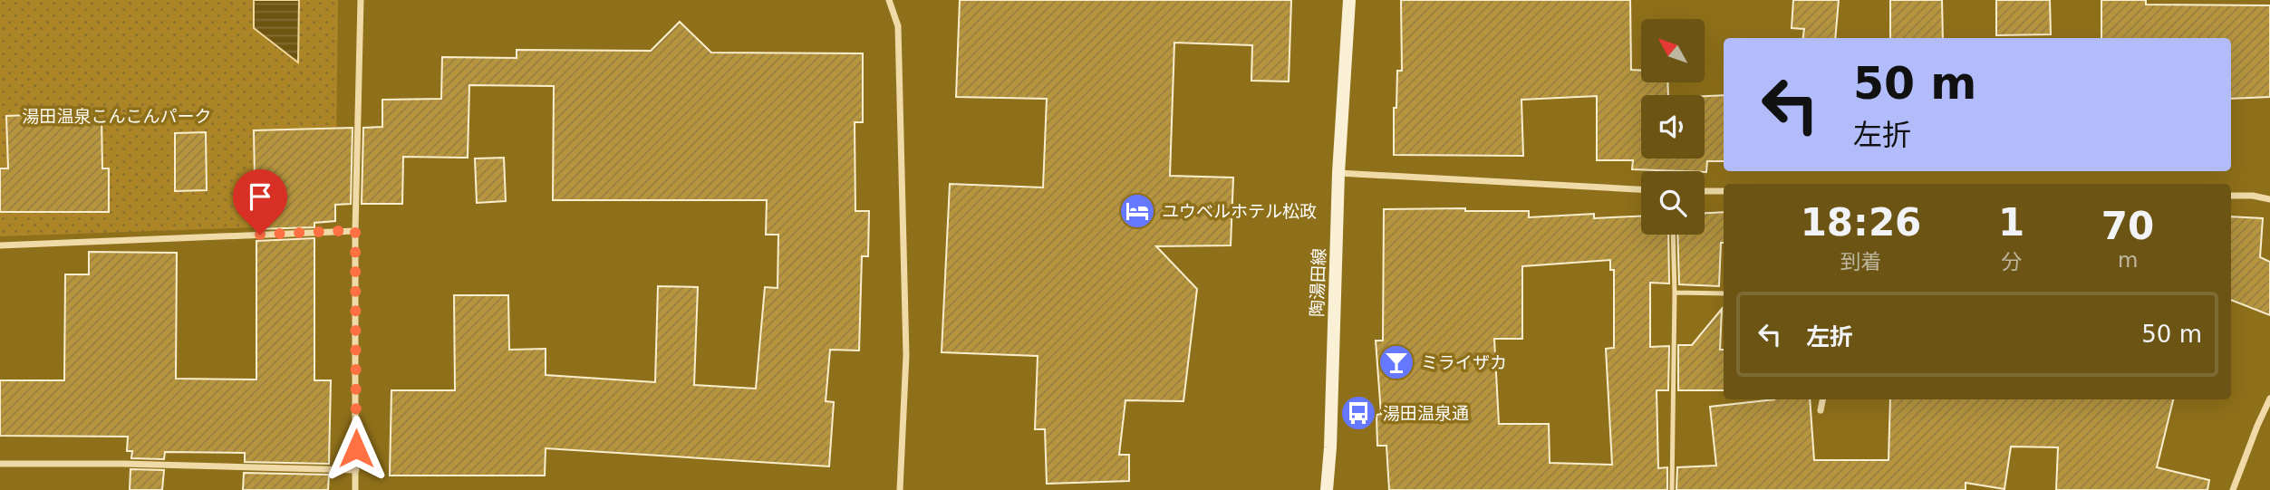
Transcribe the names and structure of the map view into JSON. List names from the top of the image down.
{
  "streets": {
    "main road": ["陶湯田線"]
  },
  "parks": ["湯田温泉こんこんパーク"],
  "places": {
    "hotel": ["ユウベルホテル松政"],
    "bar": ["ミライザカ"],
    "bus stop": ["湯田温泉通"]
  },
  "north": "top left",
  "page": {
    "turn": ["50 m", "左折"],
    "eta": [
      "18:26",
      "到着",
      "1",
      "分",
      "70",
      "m"
    ],
    "list": [
      {
        "name": "左折",
        "value": "50 m"
      }
    ]
  }
}
